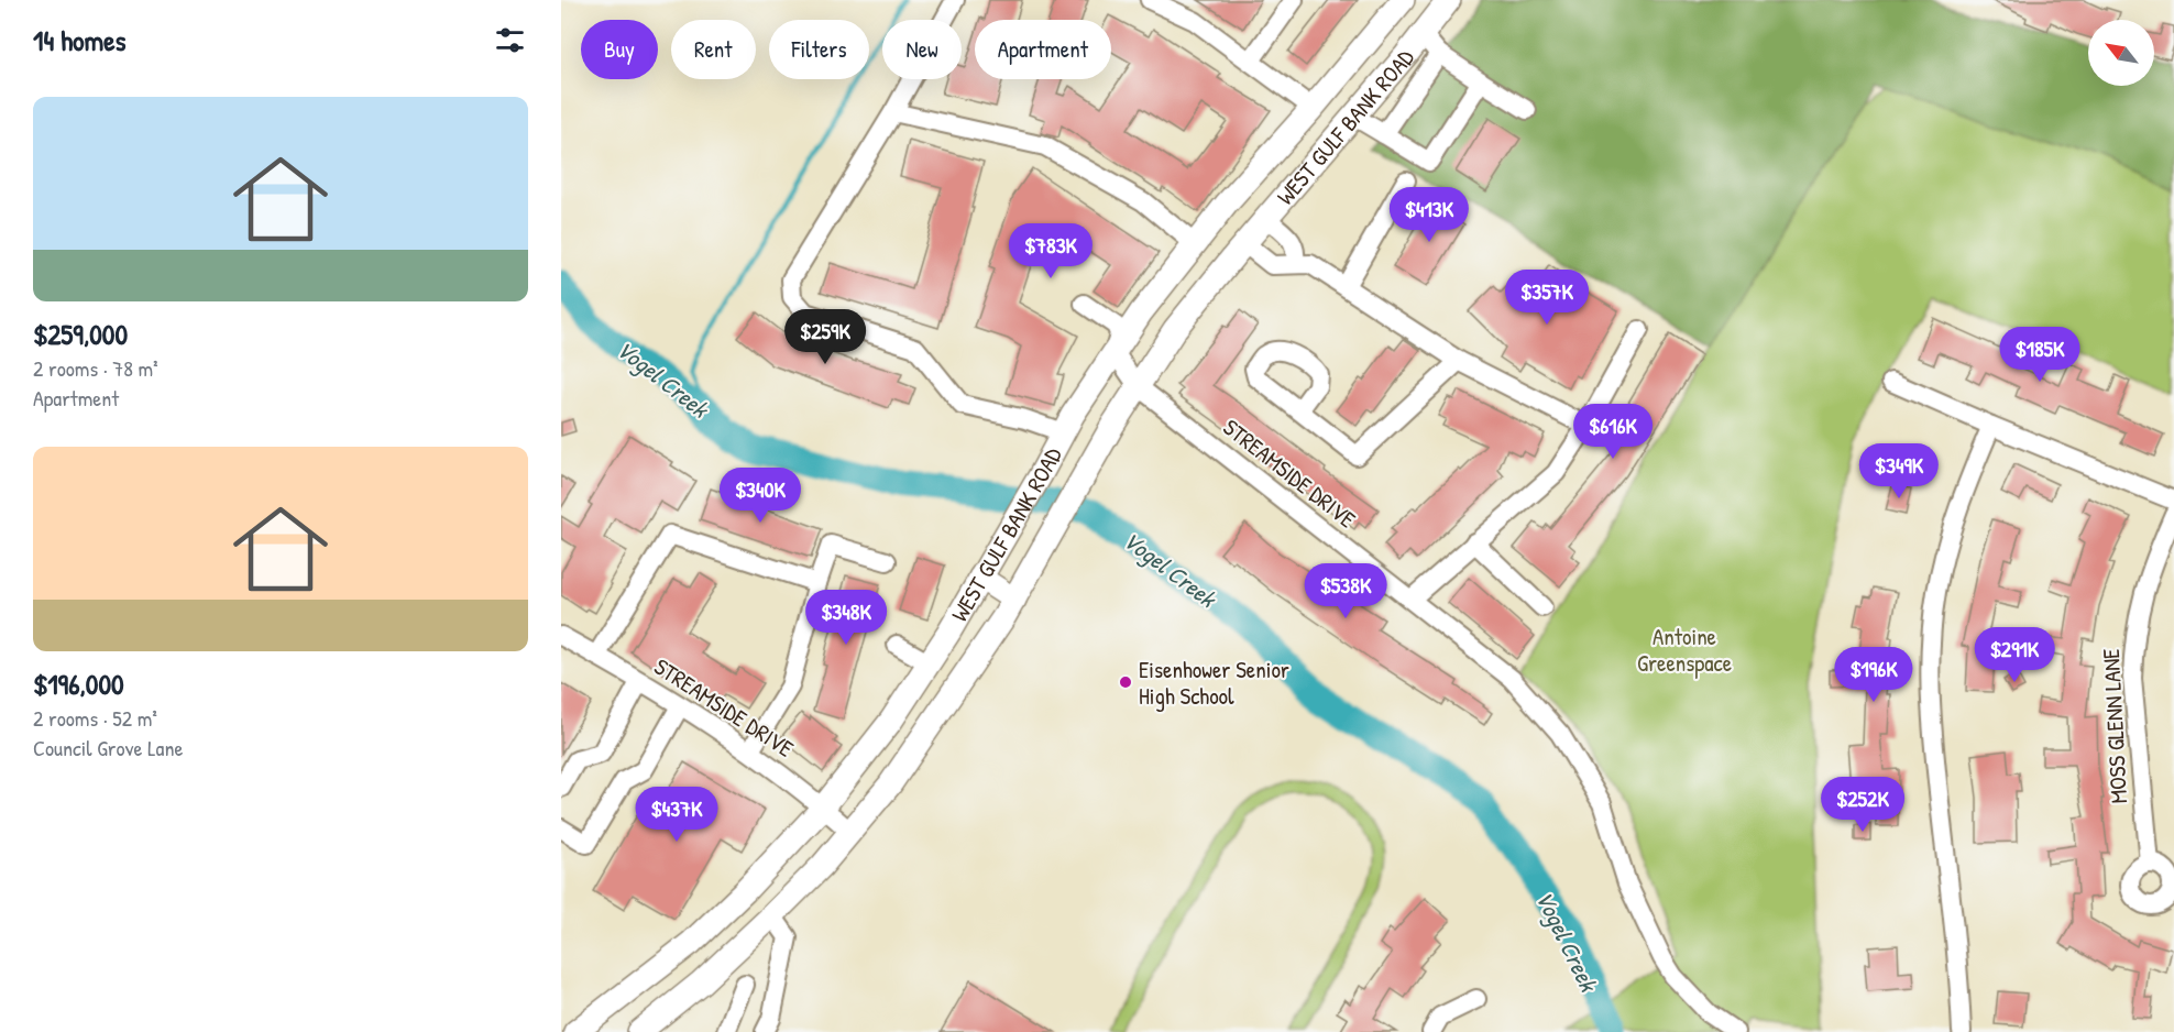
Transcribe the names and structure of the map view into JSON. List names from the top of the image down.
{
  "streets": {
    "main road": ["WEST GULF BANK ROAD"],
    "street": ["STREAMSIDE DRIVE", "MOSS GLENN LANE"]
  },
  "crossings": [
    ["WEST GULF BANK ROAD", "STREAMSIDE DRIVE"]
  ],
  "water": ["Vogel Creek"],
  "parks": ["Antoine Greenspace"],
  "places": ["Eisenhower Senior High School"],
  "north": "top left",
  "page": {
    "heading": "14 homes",
    "chip": [
      "Buy",
      "Rent",
      "Filters",
      "New",
      "Apartment"
    ],
    "list": [
      {
        "name": "$259,000",
        "note": "2 rooms · 78 m² · Apartment"
      },
      {
        "name": "$196,000",
        "note": "2 rooms · 52 m² · Council Grove Lane"
      }
    ],
    "price": [
      "$413K",
      "$783K",
      "$357K",
      "$259K",
      "$185K",
      "$616K",
      "$349K",
      "$340K",
      "$538K",
      "$348K",
      "$291K",
      "$196K",
      "$252K",
      "$437K"
    ]
  }
}
